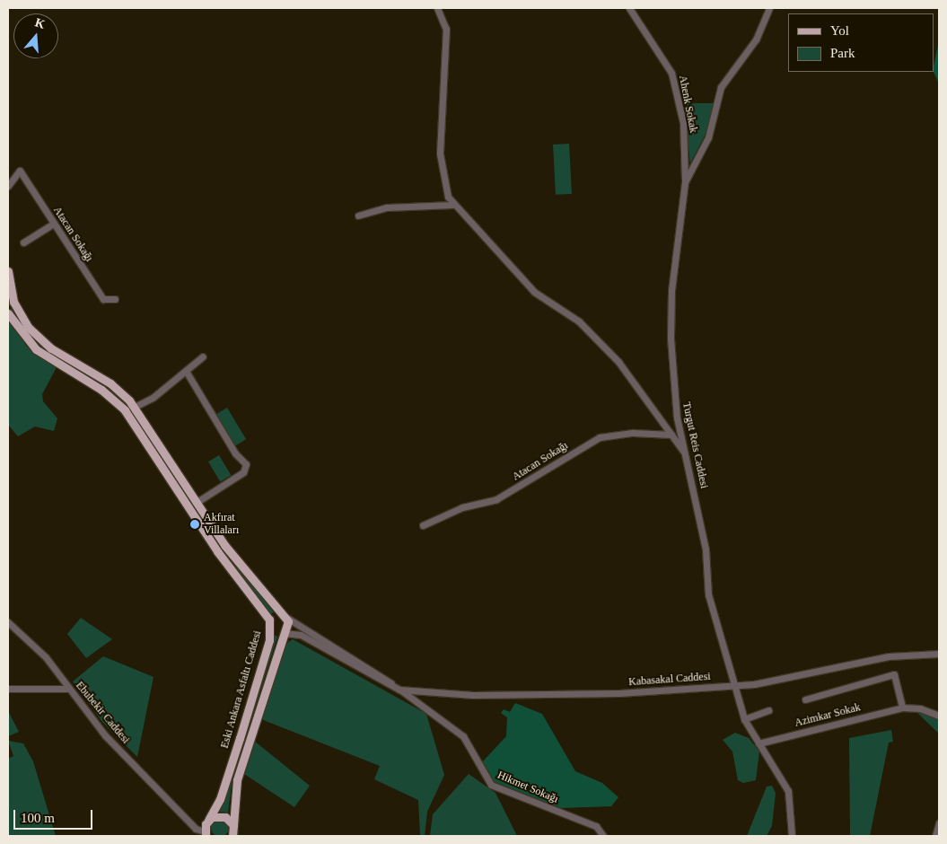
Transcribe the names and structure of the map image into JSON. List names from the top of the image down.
{
  "streets": {
    "main road": ["Eski Ankara Asfaltı Caddesi"],
    "street": [
      "Ahenk Sokak",
      "Atacan Sokağı",
      "Turgut Reis Caddesi",
      "Kabasakal Caddesi",
      "Ebubekir Caddesi",
      "Azimkar Sokak",
      "Hikmet Sokağı"
    ]
  },
  "crossings": [
    ["Ahenk Sokak", "Turgut Reis Caddesi"],
    ["Turgut Reis Caddesi", "Kabasakal Caddesi"],
    ["Turgut Reis Caddesi", "Azimkar Sokak"],
    ["Kabasakal Caddesi", "Hikmet Sokağı"],
    ["Eski Ankara Asfaltı Caddesi", "Ebubekir Caddesi"],
    ["Eski Ankara Asfaltı Caddesi", "Hikmet Sokağı"]
  ],
  "places": ["Akfırat Villaları"],
  "legend": ["Yol", "Park"],
  "scale_bar": "100 m",
  "north": "top"
}
